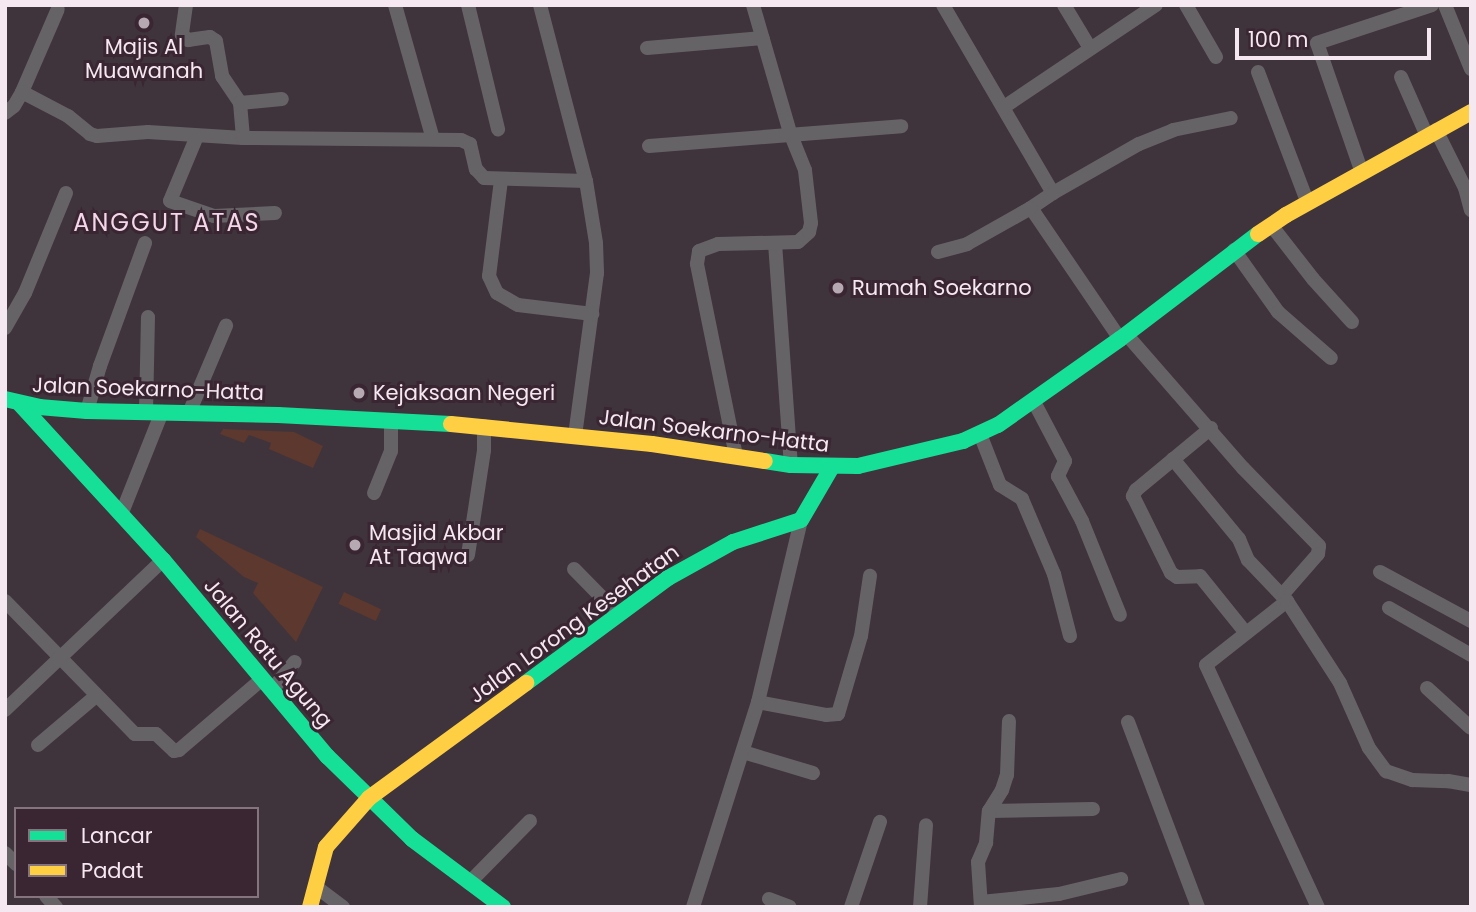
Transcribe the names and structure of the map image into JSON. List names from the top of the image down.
{
  "streets": {
    "main road": ["Jalan Soekarno-Hatta", "Jalan Lorong Kesehatan", "Jalan Ratu Agung"]
  },
  "crossings": [
    ["Jalan Soekarno-Hatta", "Jalan Ratu Agung"],
    ["Jalan Lorong Kesehatan", "Jalan Ratu Agung"]
  ],
  "districts": ["ANGGUT ATAS"],
  "places": [
    "Majis Al Muawanah",
    "Rumah Soekarno",
    "Kejaksaan Negeri",
    "Masjid Akbar At Taqwa"
  ],
  "legend": ["Lancar", "Padat"],
  "scale_bar": "100 m"
}
